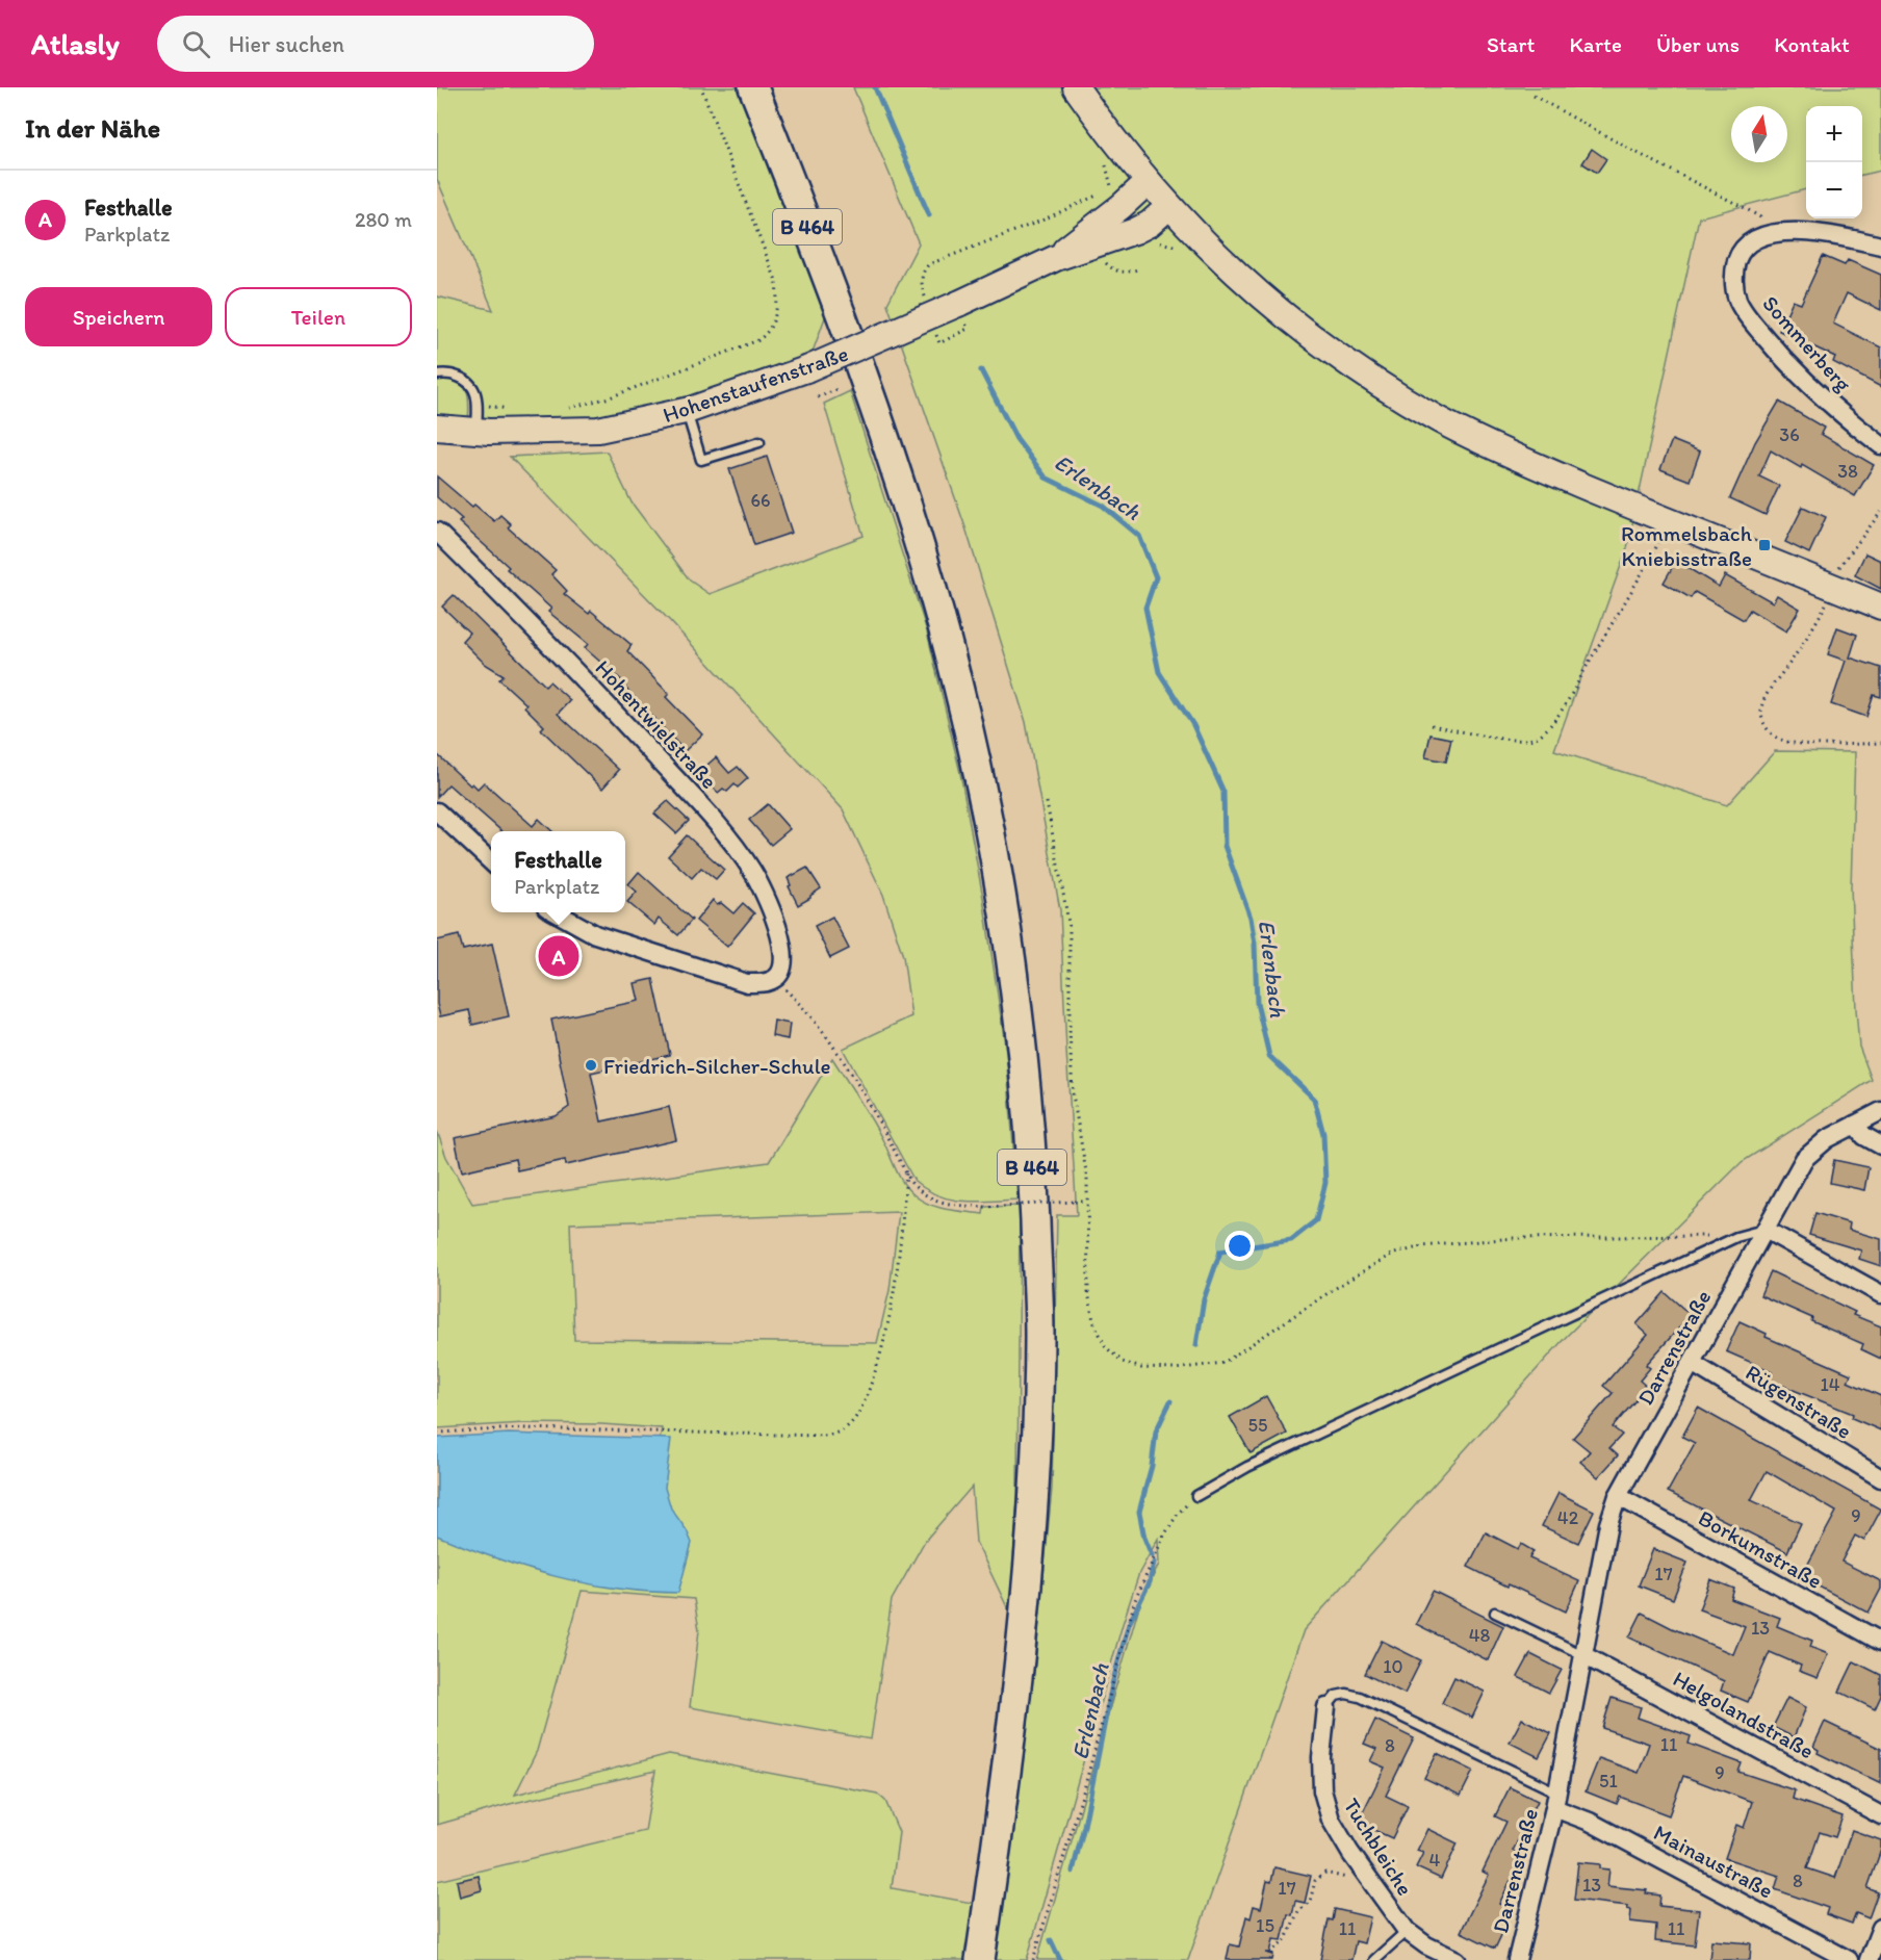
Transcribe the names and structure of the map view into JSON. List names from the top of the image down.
{
  "streets": {
    "main road": ["B 464"],
    "street": [
      "Sommerberg",
      "Hohenstaufenstraße",
      "Hohentwielstraße",
      "Darrenstraße",
      "Rügenstraße",
      "Borkumstraße",
      "Helgolandstraße",
      "Tuchbleiche",
      "Mainaustraße"
    ]
  },
  "crossings": [
    ["Darrenstraße", "Rügenstraße"],
    ["Darrenstraße", "Borkumstraße"],
    ["Darrenstraße", "Helgolandstraße"],
    ["Darrenstraße", "Tuchbleiche"],
    ["Darrenstraße", "Mainaustraße"]
  ],
  "water": ["Erlenbach"],
  "places": {
    "transit": ["Rommelsbach Kniebisstraße"],
    "other": ["Friedrich-Silcher-Schule"]
  },
  "house_numbers": [
    "36",
    "38",
    "66",
    "14",
    "55",
    "9",
    "42",
    "17",
    "13",
    "48",
    "10",
    "11",
    "8",
    "9",
    "51",
    "4",
    "8",
    "13",
    "17",
    "15",
    "11",
    "11"
  ],
  "north": "top",
  "page": {
    "header": "Atlasly",
    "search": "Hier suchen",
    "nav": [
      "Start",
      "Karte",
      "Über uns",
      "Kontakt"
    ],
    "heading": "In der Nähe",
    "map_buttons": ["+", "−"],
    "list": [
      {
        "mark": "A",
        "name": "Festhalle",
        "note": "Parkplatz",
        "value": "280 m"
      }
    ],
    "buttons": ["Speichern", "Teilen"],
    "popup": ["Festhalle", "Parkplatz"],
    "pins": "A"
  }
}
